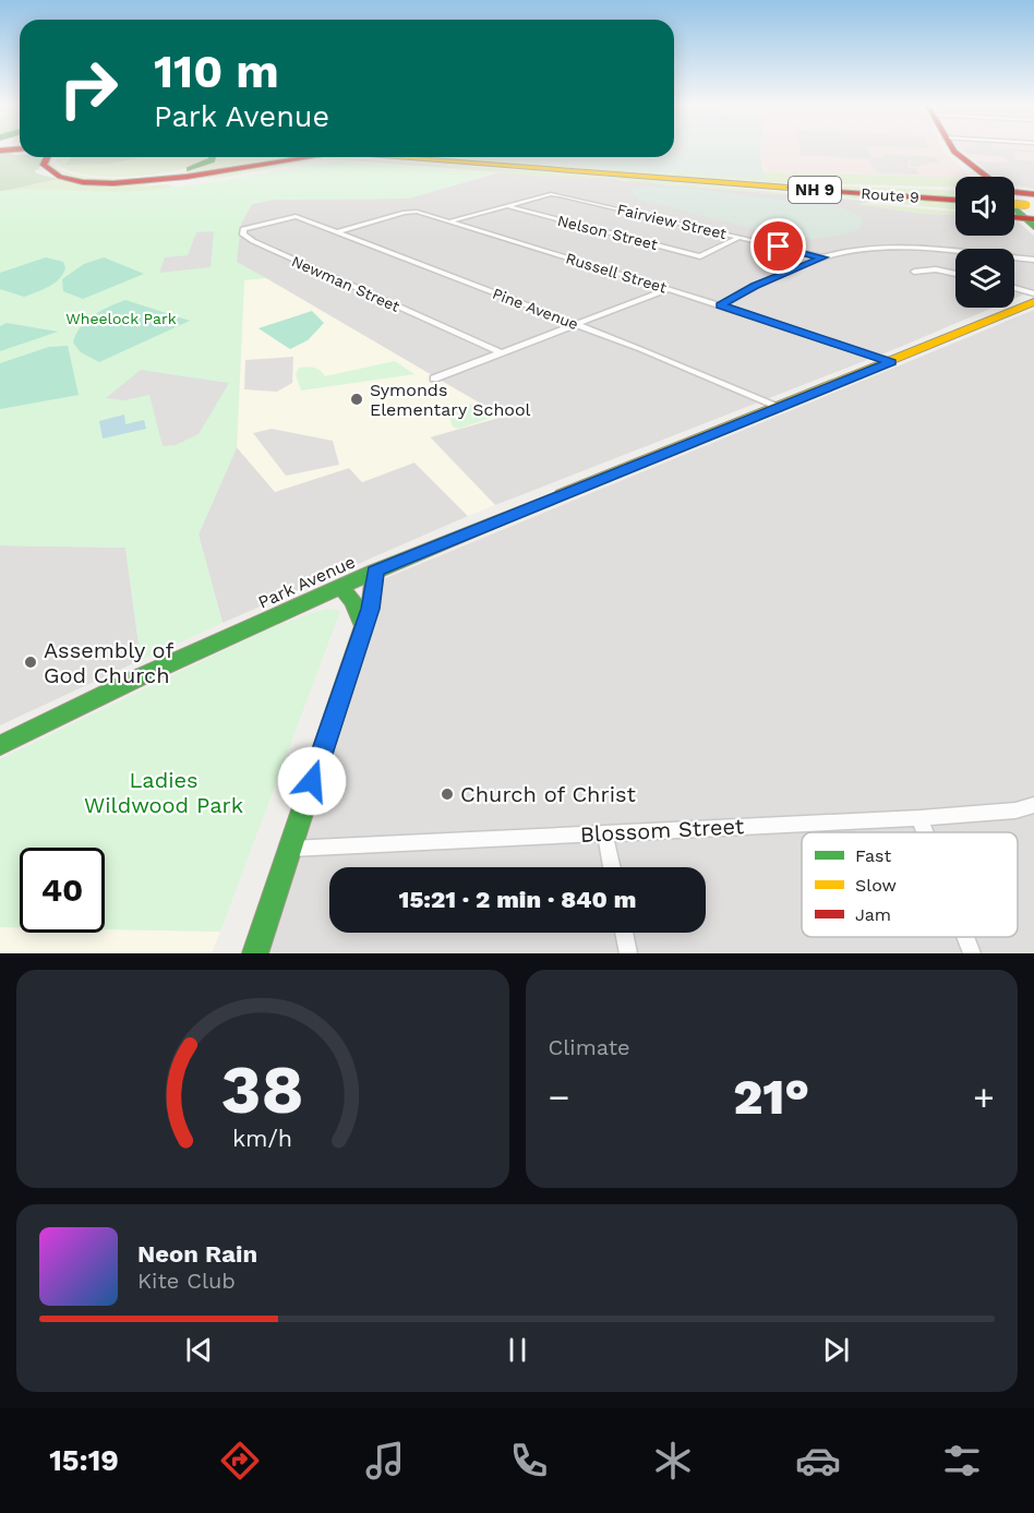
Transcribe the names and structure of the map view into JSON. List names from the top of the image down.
{
  "streets": {
    "main road": ["NH 9", "Route 9", "Park Avenue"],
    "street": [
      "Fairview Street",
      "Nelson Street",
      "Russell Street",
      "Newman Street",
      "Pine Avenue",
      "Blossom Street"
    ]
  },
  "crossings": [
    ["NH 9", "Route 9"],
    ["Fairview Street", "Nelson Street"],
    ["Russell Street", "Pine Avenue"],
    ["Russell Street", "Park Avenue"],
    ["Newman Street", "Pine Avenue"],
    ["Pine Avenue", "Park Avenue"]
  ],
  "parks": ["Wheelock Park", "Ladies Wildwood Park"],
  "places": ["Symonds Elementary School", "Assembly of God Church", "Church of Christ"],
  "legend": ["Fast", "Slow", "Jam"],
  "page": {
    "turn": ["110 m", "Park Avenue"],
    "limit": "40",
    "trip": "15:21 · 2 min · 840 m",
    "tile": "Climate",
    "heat": ["−", "21°", "+"],
    "song": ["Neon Rain", "Kite Club"],
    "tabs": "15:19",
    "gauge": ["38", "km/h"]
  }
}
